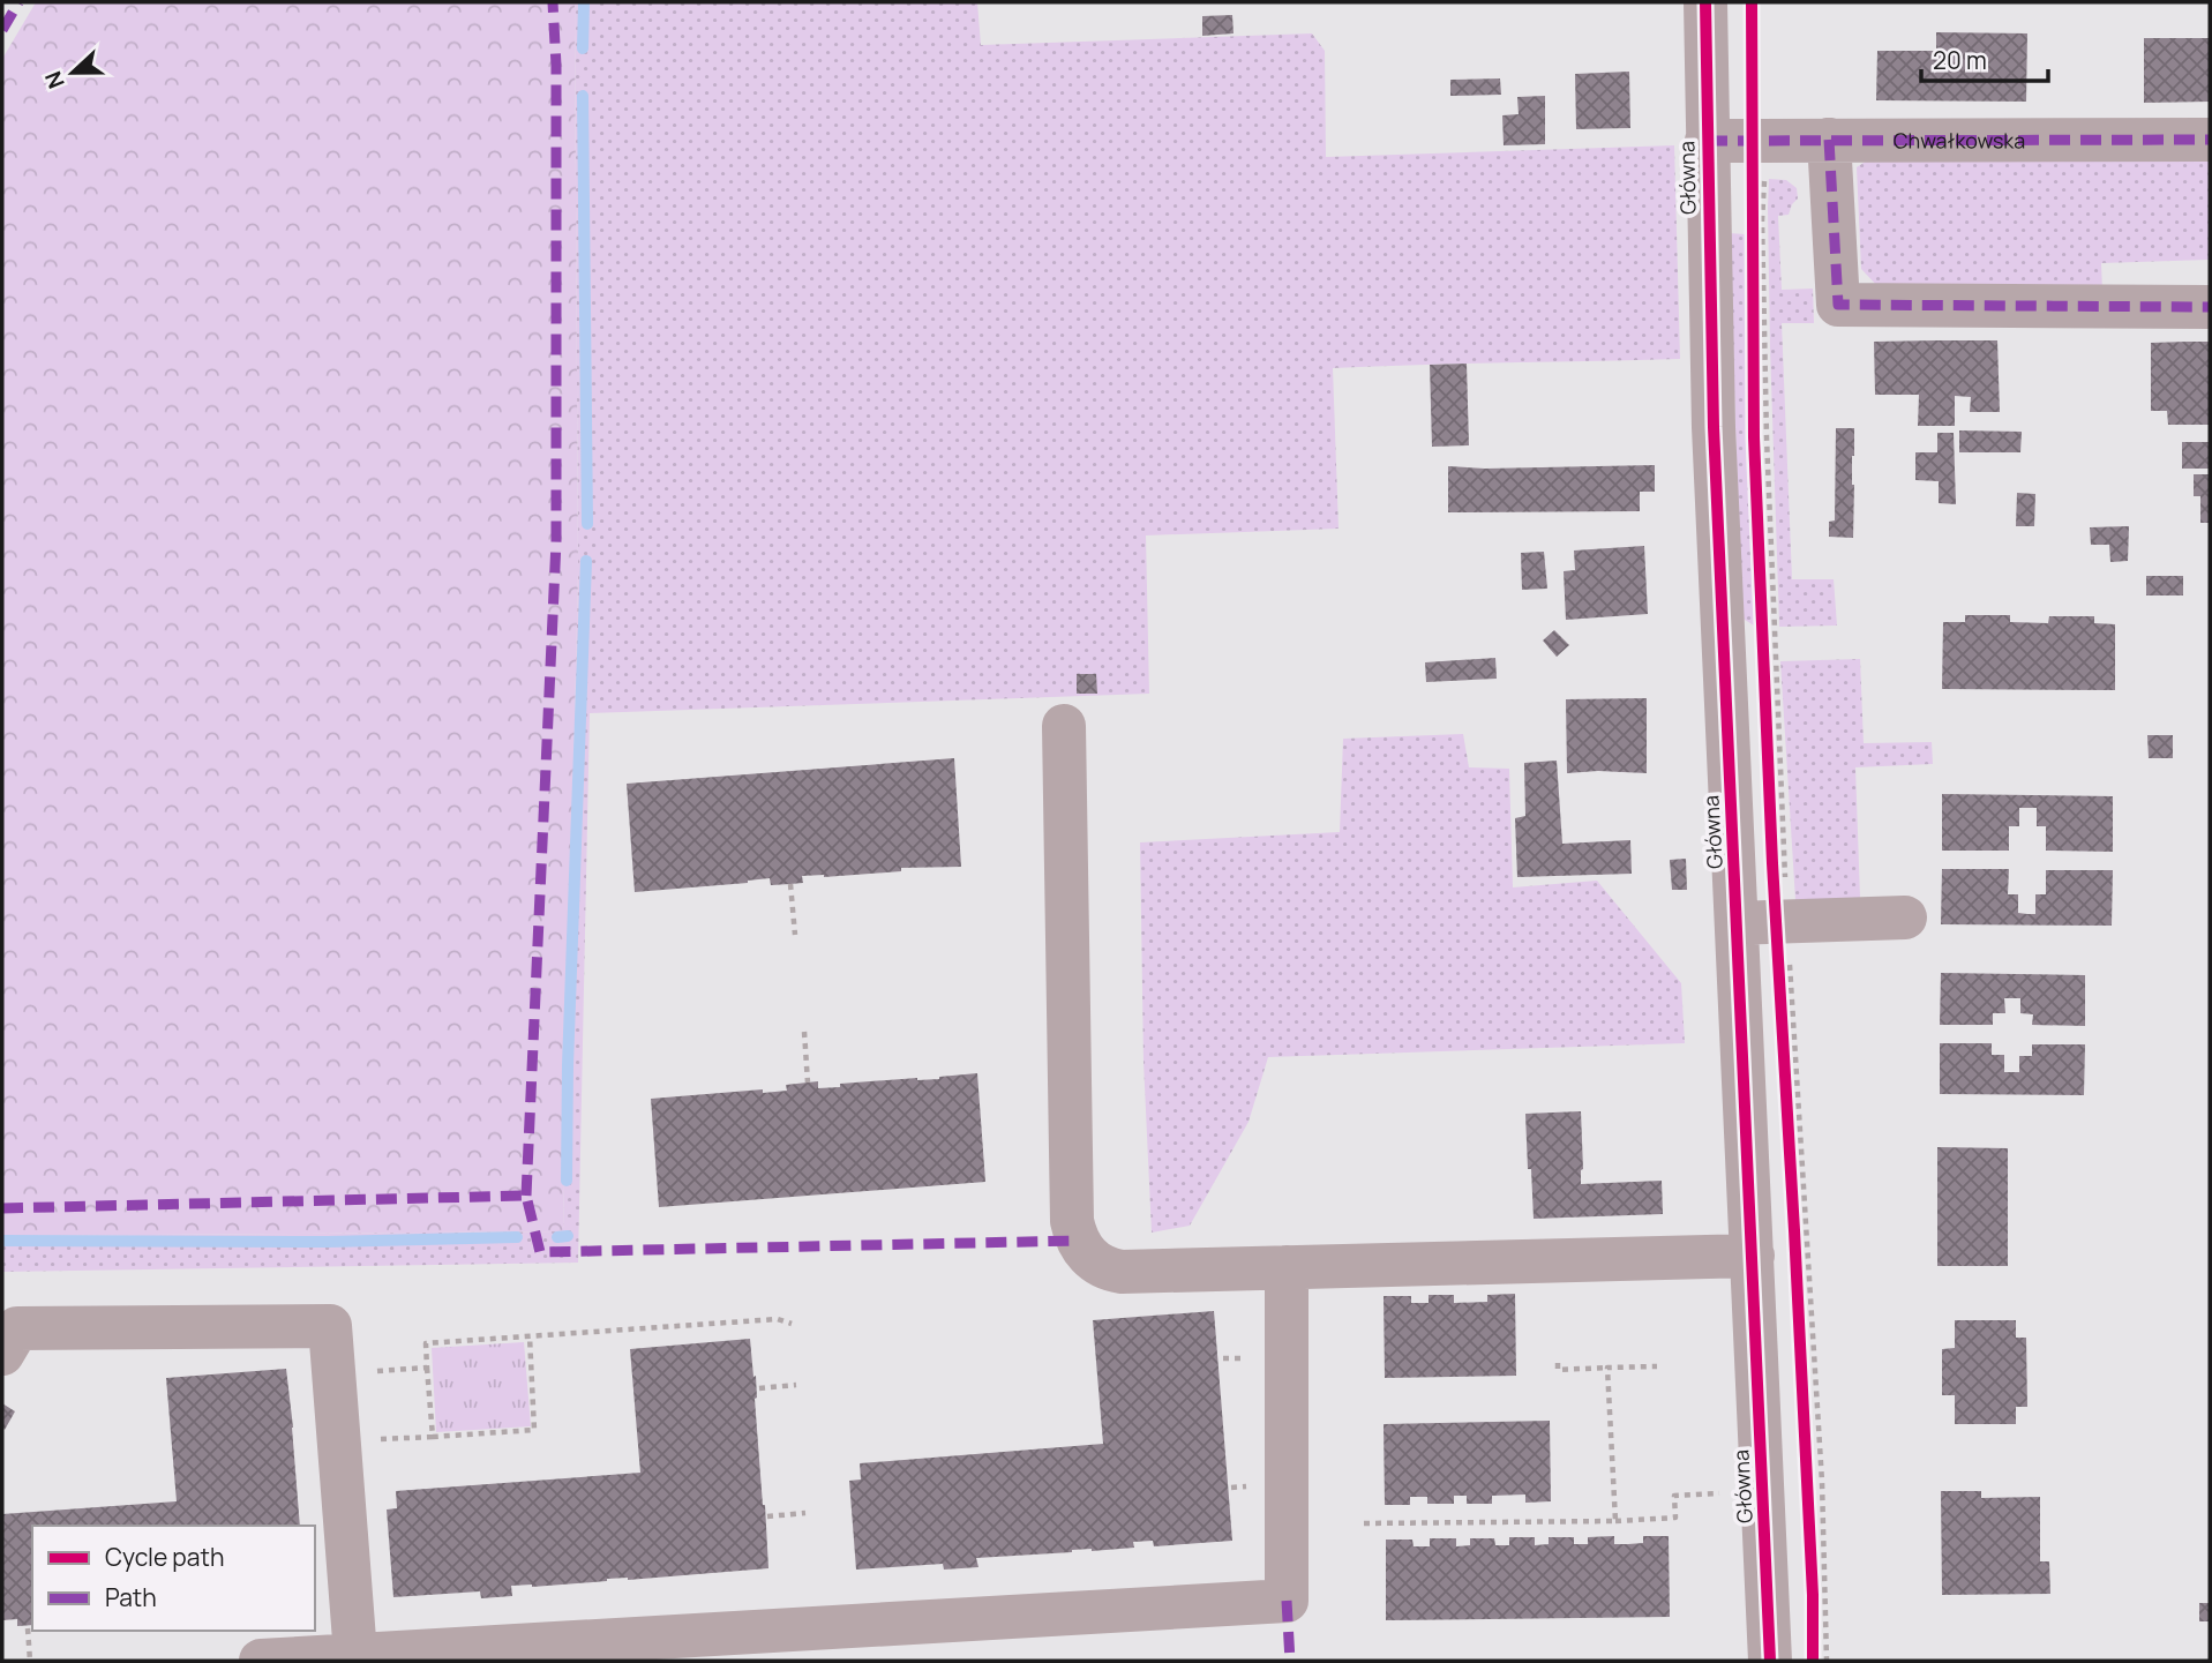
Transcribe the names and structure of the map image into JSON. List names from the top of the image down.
{
  "streets": {
    "street": ["Chwałkowska", "Główna"]
  },
  "crossings": [
    ["Chwałkowska", "Główna"]
  ],
  "legend": ["Cycle path", "Path"],
  "scale_bar": "20 m",
  "north": "left"
}
